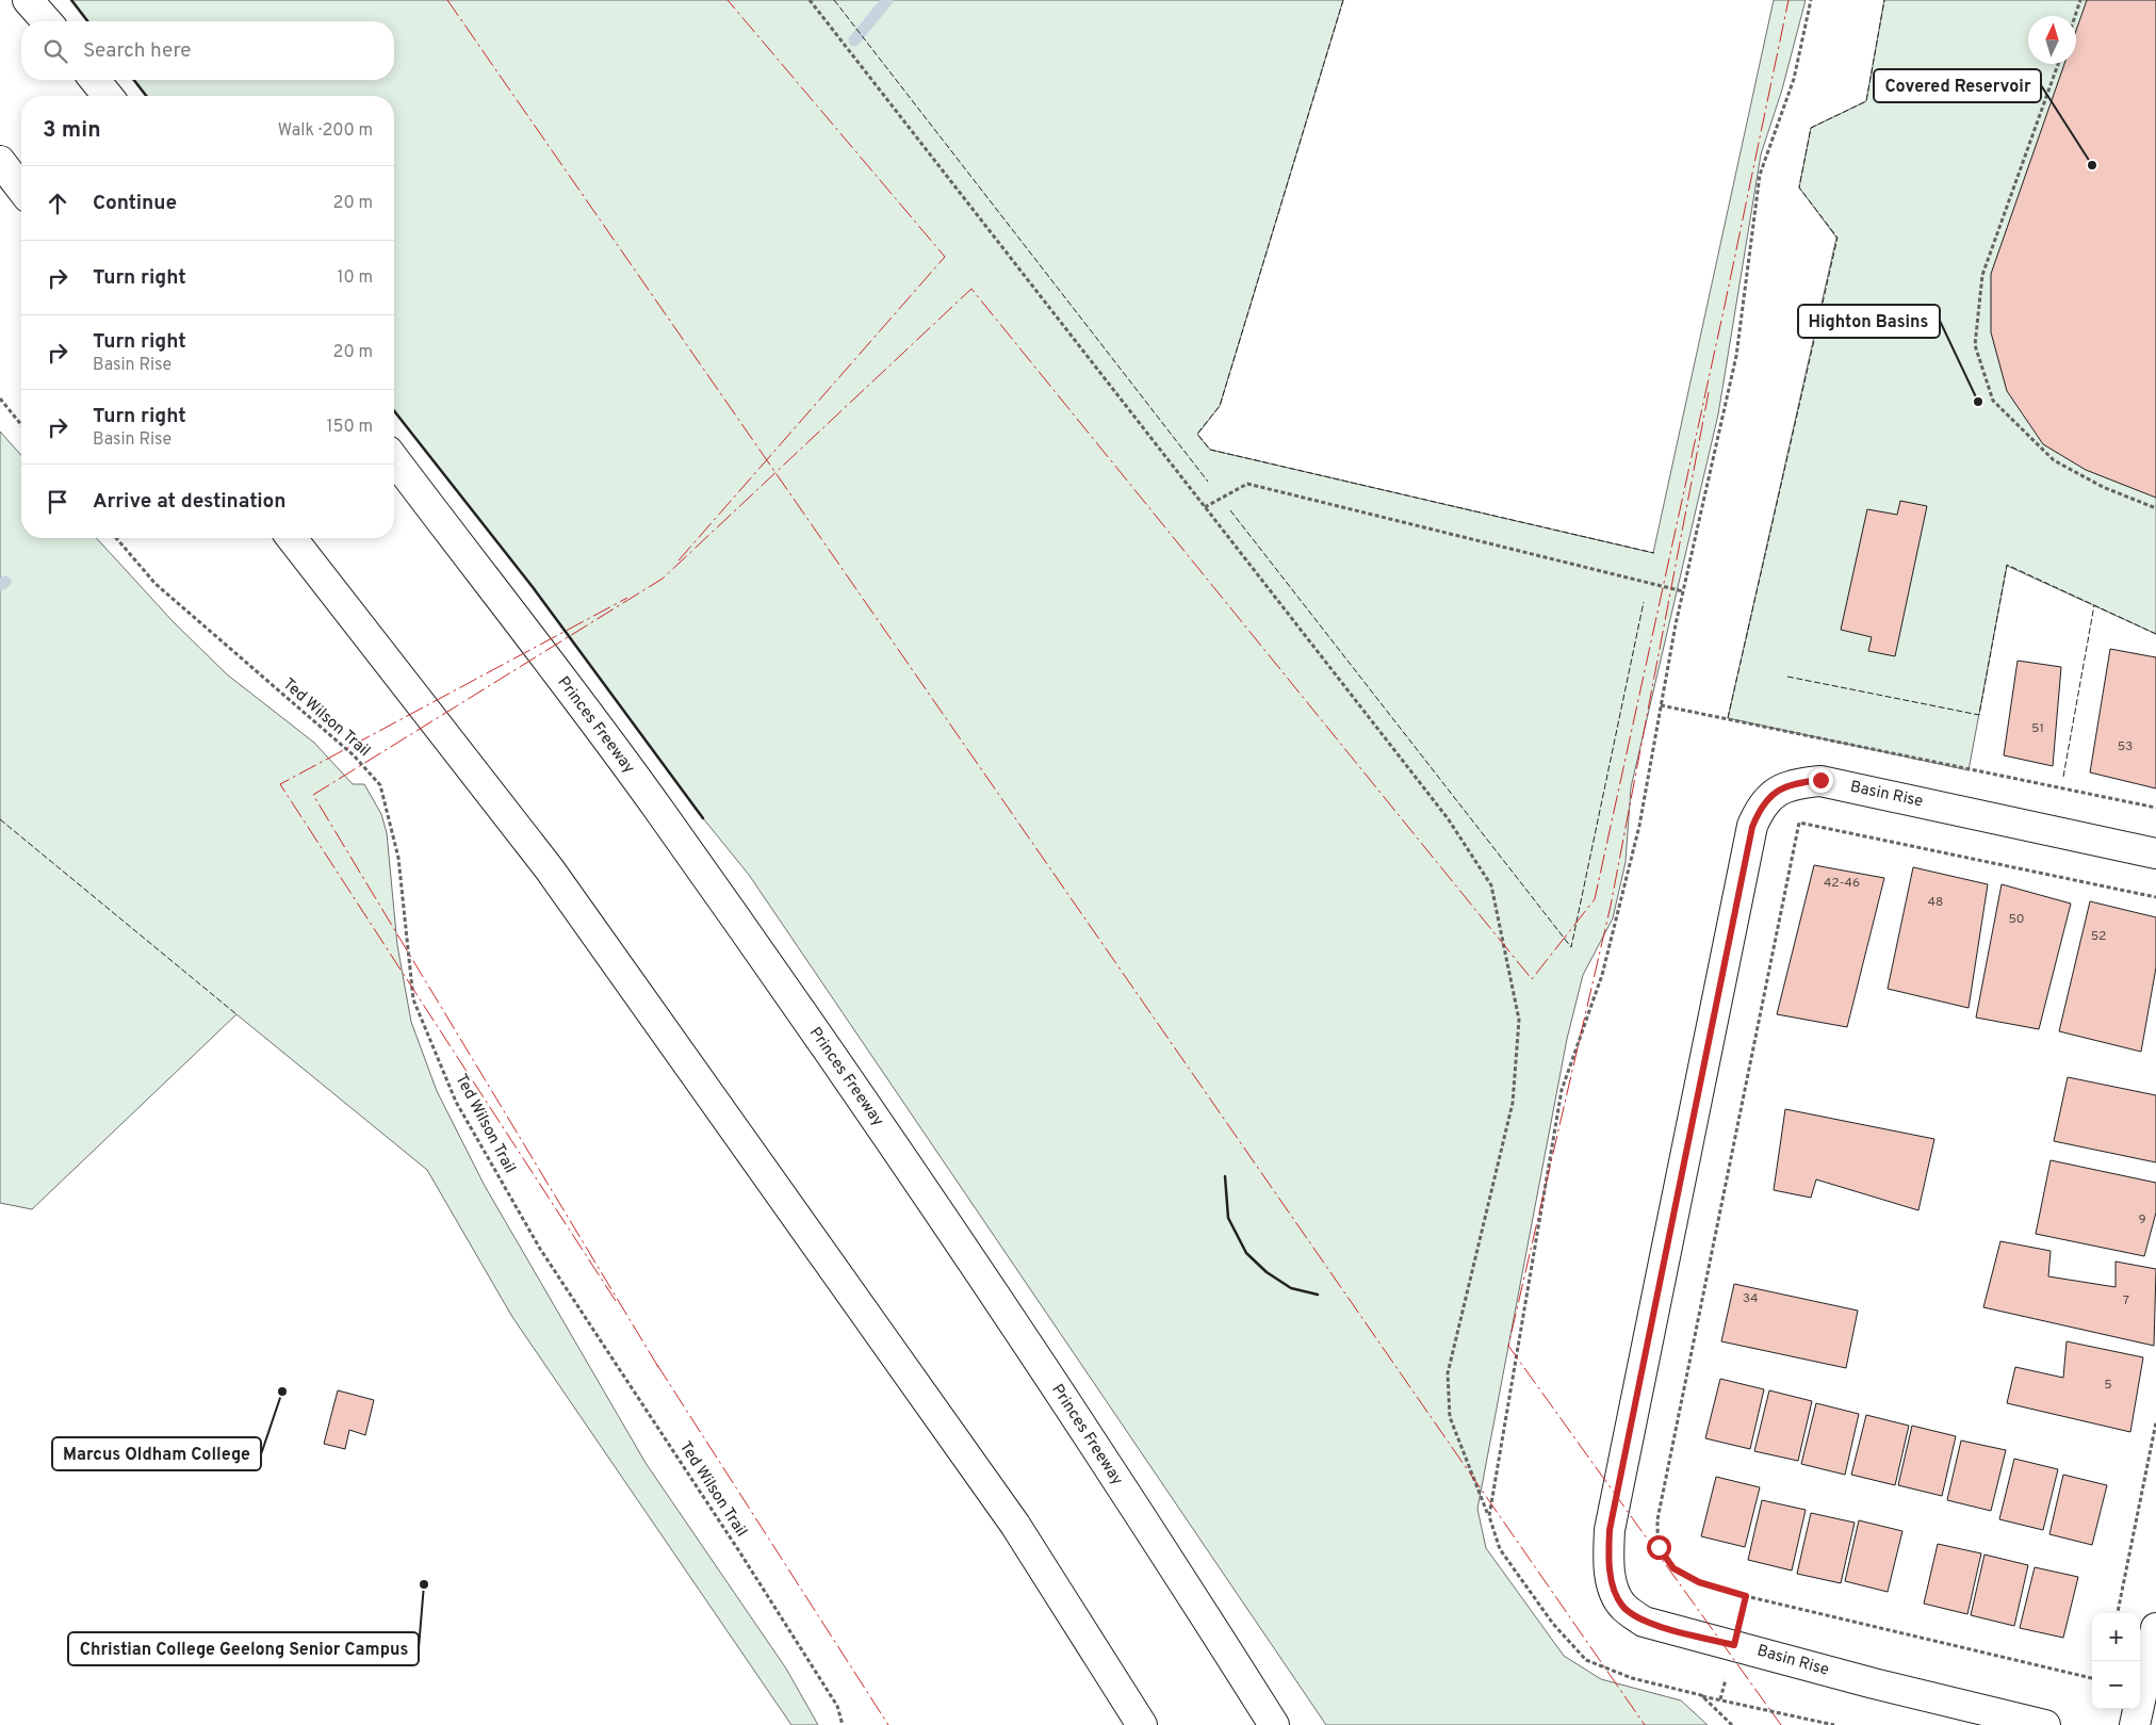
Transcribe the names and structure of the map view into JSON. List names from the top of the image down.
{
  "streets": {
    "main road": ["Princes Freeway", "Basin Rise"],
    "path": ["Ted Wilson Trail"]
  },
  "places": [
    "Covered Reservoir",
    "Highton Basins",
    "Marcus Oldham College",
    "Christian College Geelong Senior Campus"
  ],
  "house_numbers": [
    "51",
    "53",
    "42-46",
    "48",
    "50",
    "52",
    "9",
    "34",
    "7",
    "5"
  ],
  "north": "top",
  "page": {
    "search": "Search here",
    "heading": ["3 min", "Walk · 200 m"],
    "list": [
      ["Continue", "20 m"],
      ["Turn right", "10 m"],
      ["Turn right", "Basin Rise", "20 m"],
      ["Turn right", "Basin Rise", "150 m"],
      "Arrive at destination"
    ],
    "map_buttons": ["+", "−"]
  }
}
